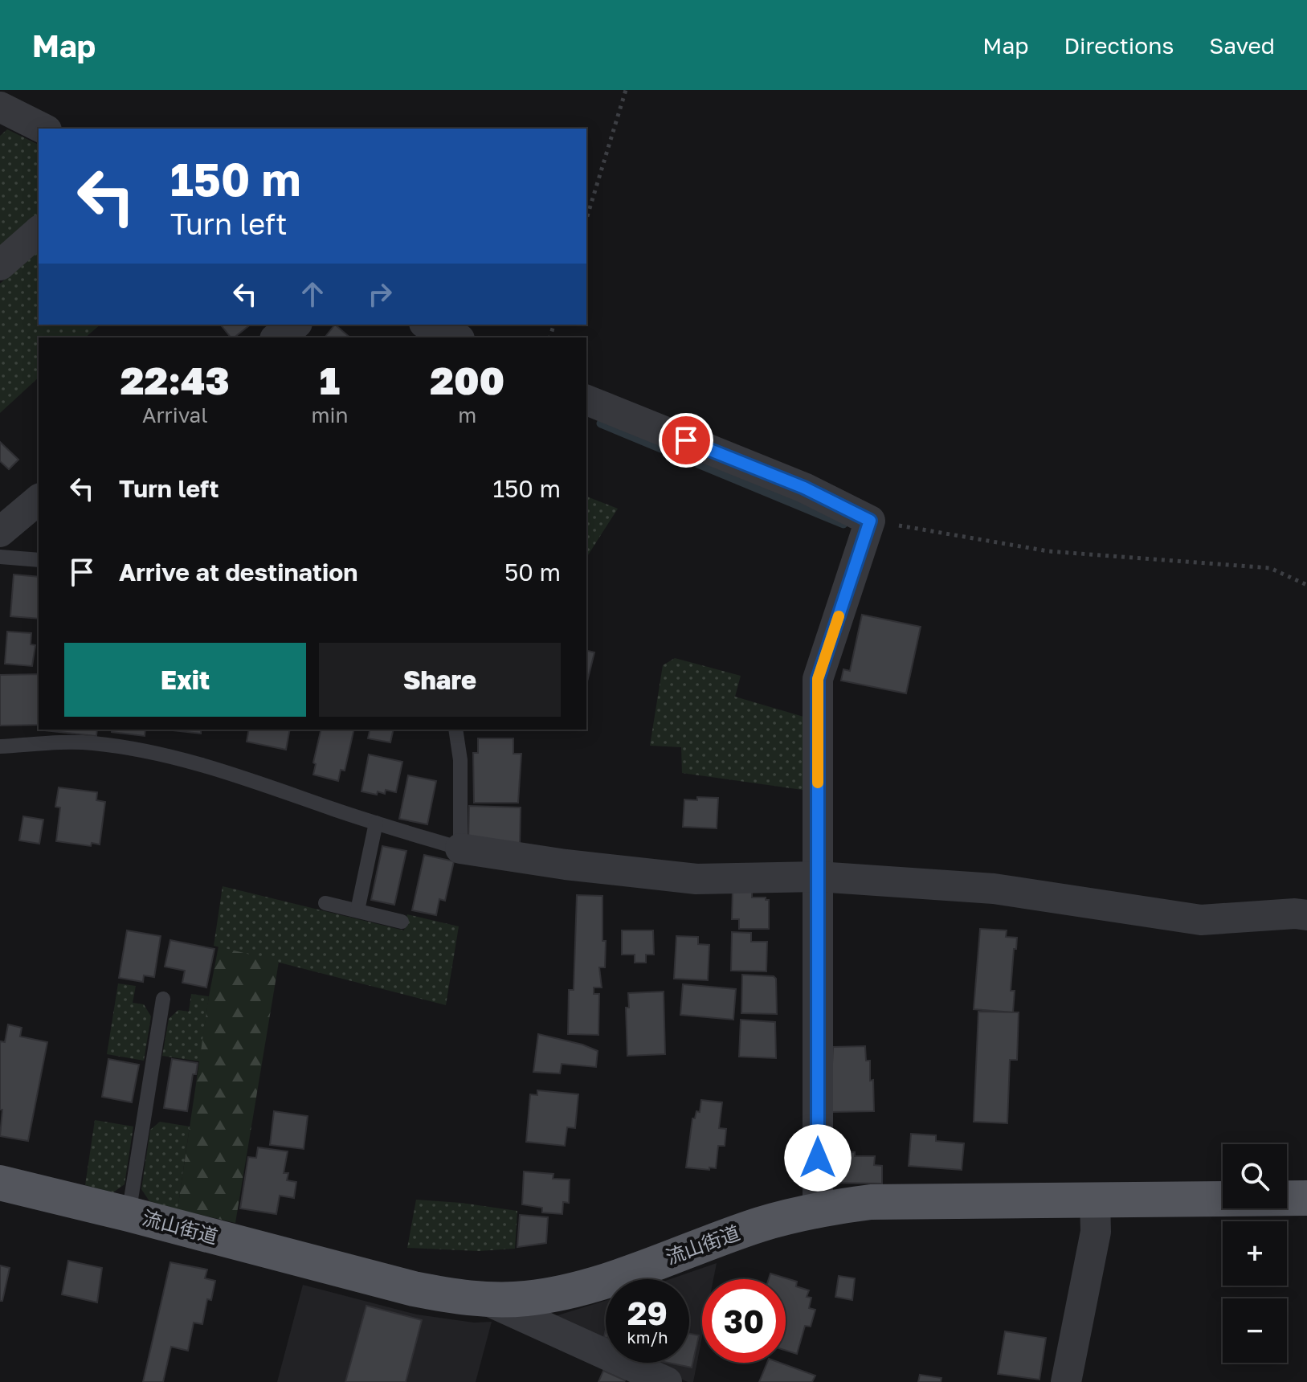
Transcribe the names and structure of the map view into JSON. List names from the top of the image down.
{
  "streets": {
    "main road": ["流山街道"]
  },
  "page": {
    "header": "Map",
    "nav": ["Map", "Directions", "Saved"],
    "turn": ["150 m", "Turn left"],
    "eta": [
      "22:43",
      "Arrival",
      "1",
      "min",
      "200",
      "m"
    ],
    "list": [
      {
        "name": "Turn left",
        "value": "150 m"
      },
      {
        "name": "Arrive at destination",
        "value": "50 m"
      }
    ],
    "buttons": ["Exit", "Share"],
    "map_buttons": ["+", "−"],
    "speed": "29 km/h",
    "limit": "30"
  }
}
